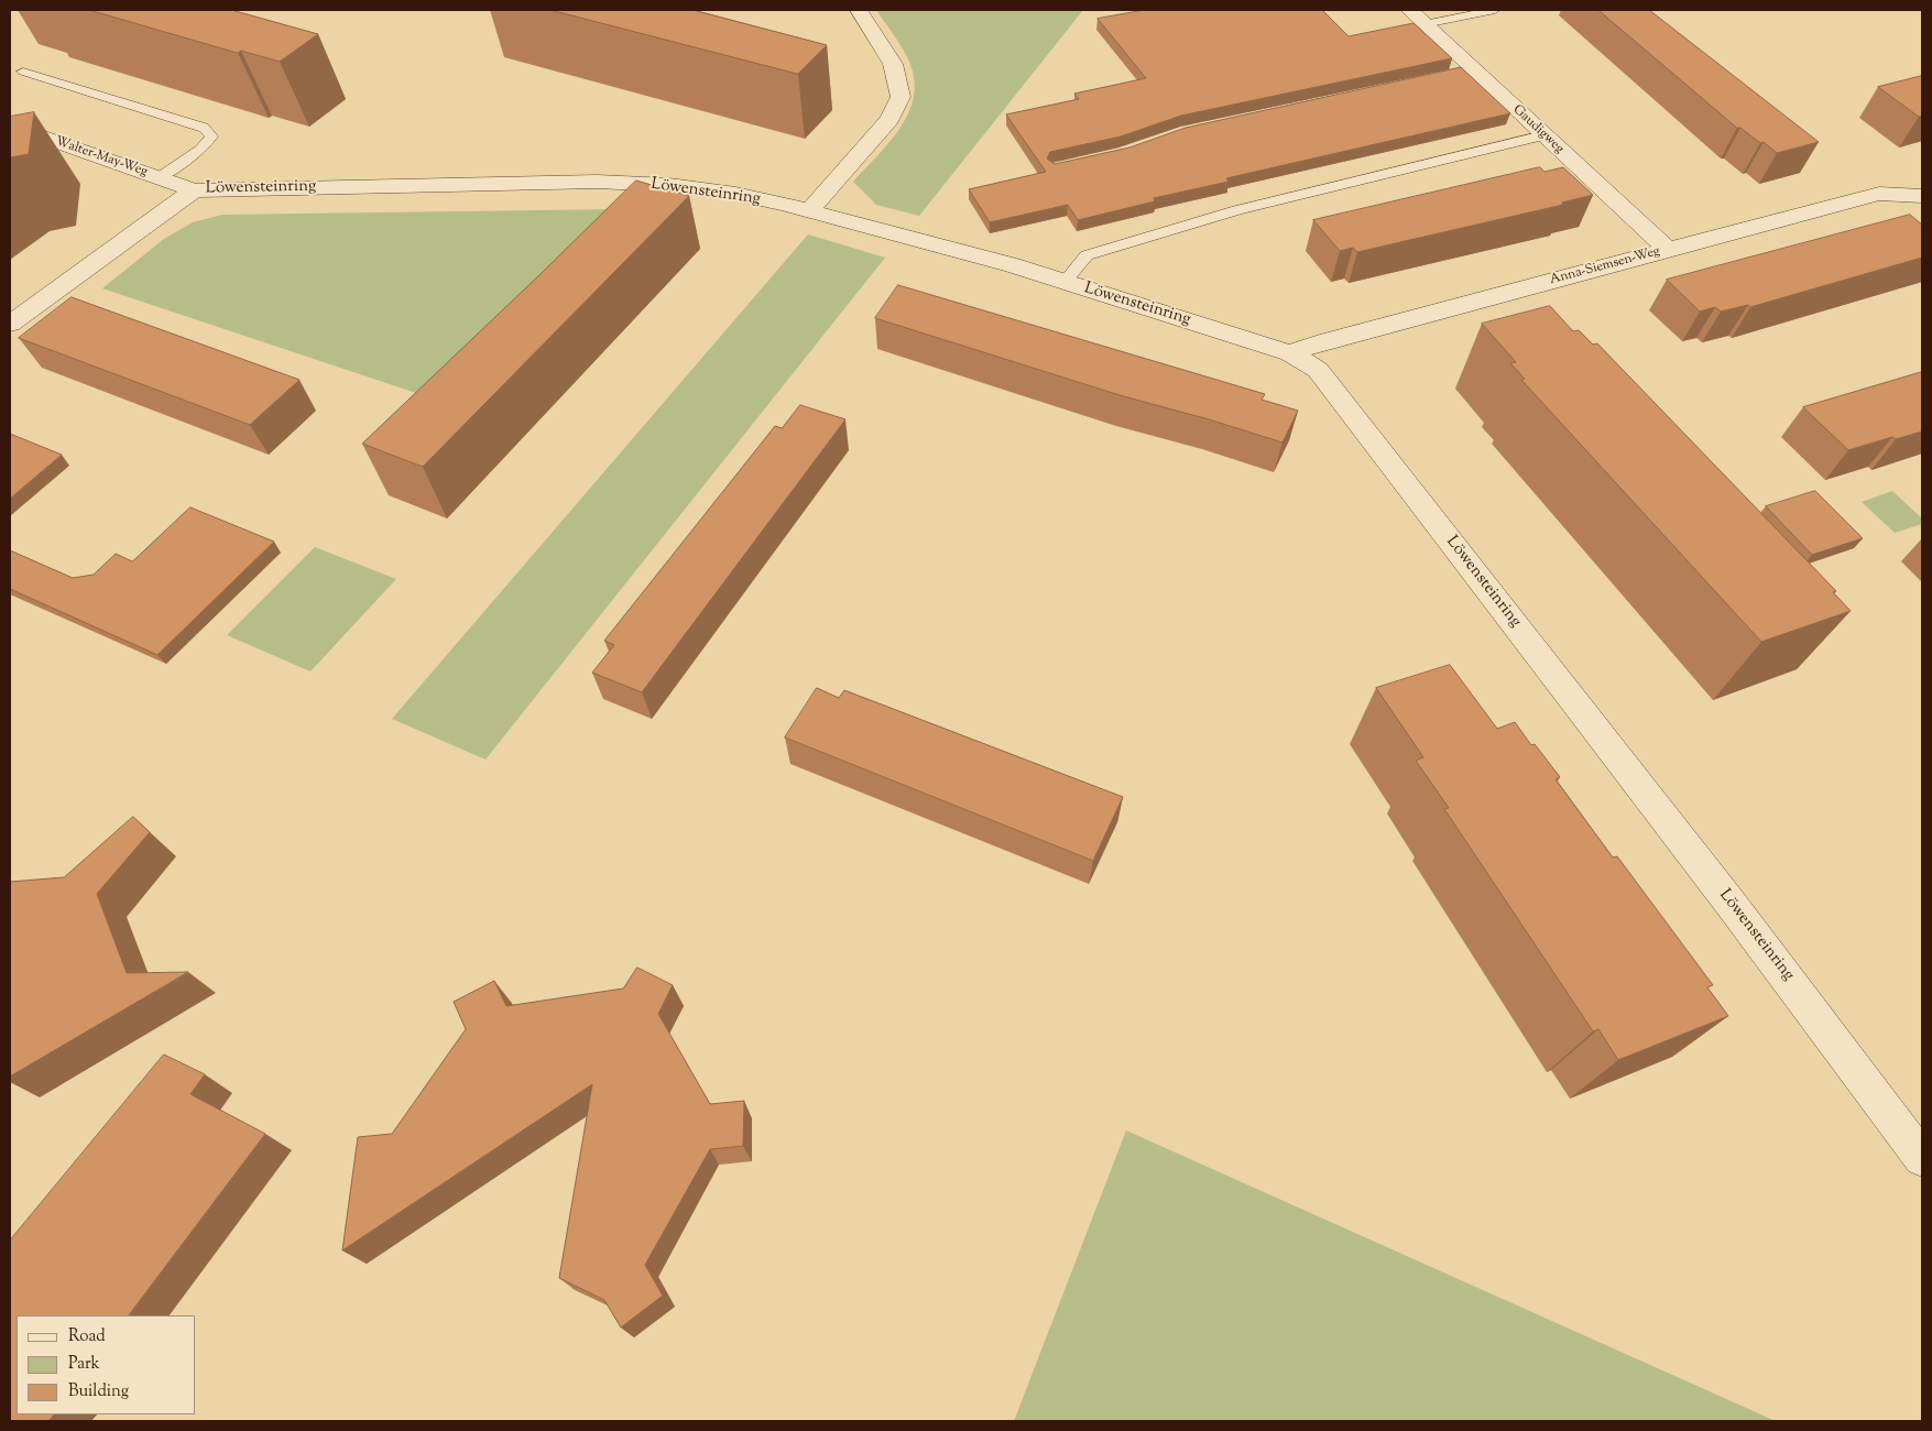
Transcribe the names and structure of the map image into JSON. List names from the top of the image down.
{
  "streets": {
    "street": [
      "Gaudigweg",
      "Walter-May-Weg",
      "Löwensteinring",
      "Anna-Siemsen-Weg"
    ]
  },
  "crossings": [
    ["Gaudigweg", "Anna-Siemsen-Weg"],
    ["Walter-May-Weg", "Löwensteinring"],
    ["Löwensteinring", "Anna-Siemsen-Weg"]
  ],
  "legend": ["Road", "Park", "Building"]
}
